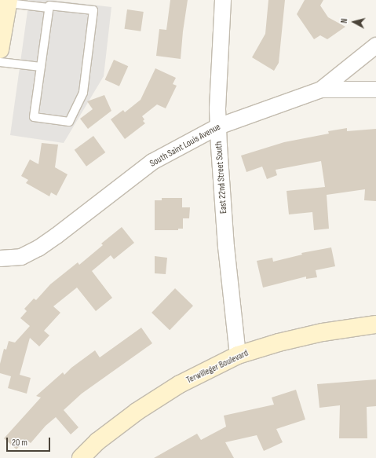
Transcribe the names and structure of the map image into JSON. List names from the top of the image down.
{
  "streets": {
    "street": ["South Saint Louis Avenue", "East 22nd Street South", "Terwilleger Boulevard"]
  },
  "crossings": [
    ["South Saint Louis Avenue", "East 22nd Street South"],
    ["East 22nd Street South", "Terwilleger Boulevard"]
  ],
  "scale_bar": "20 m",
  "north": "left"
}
